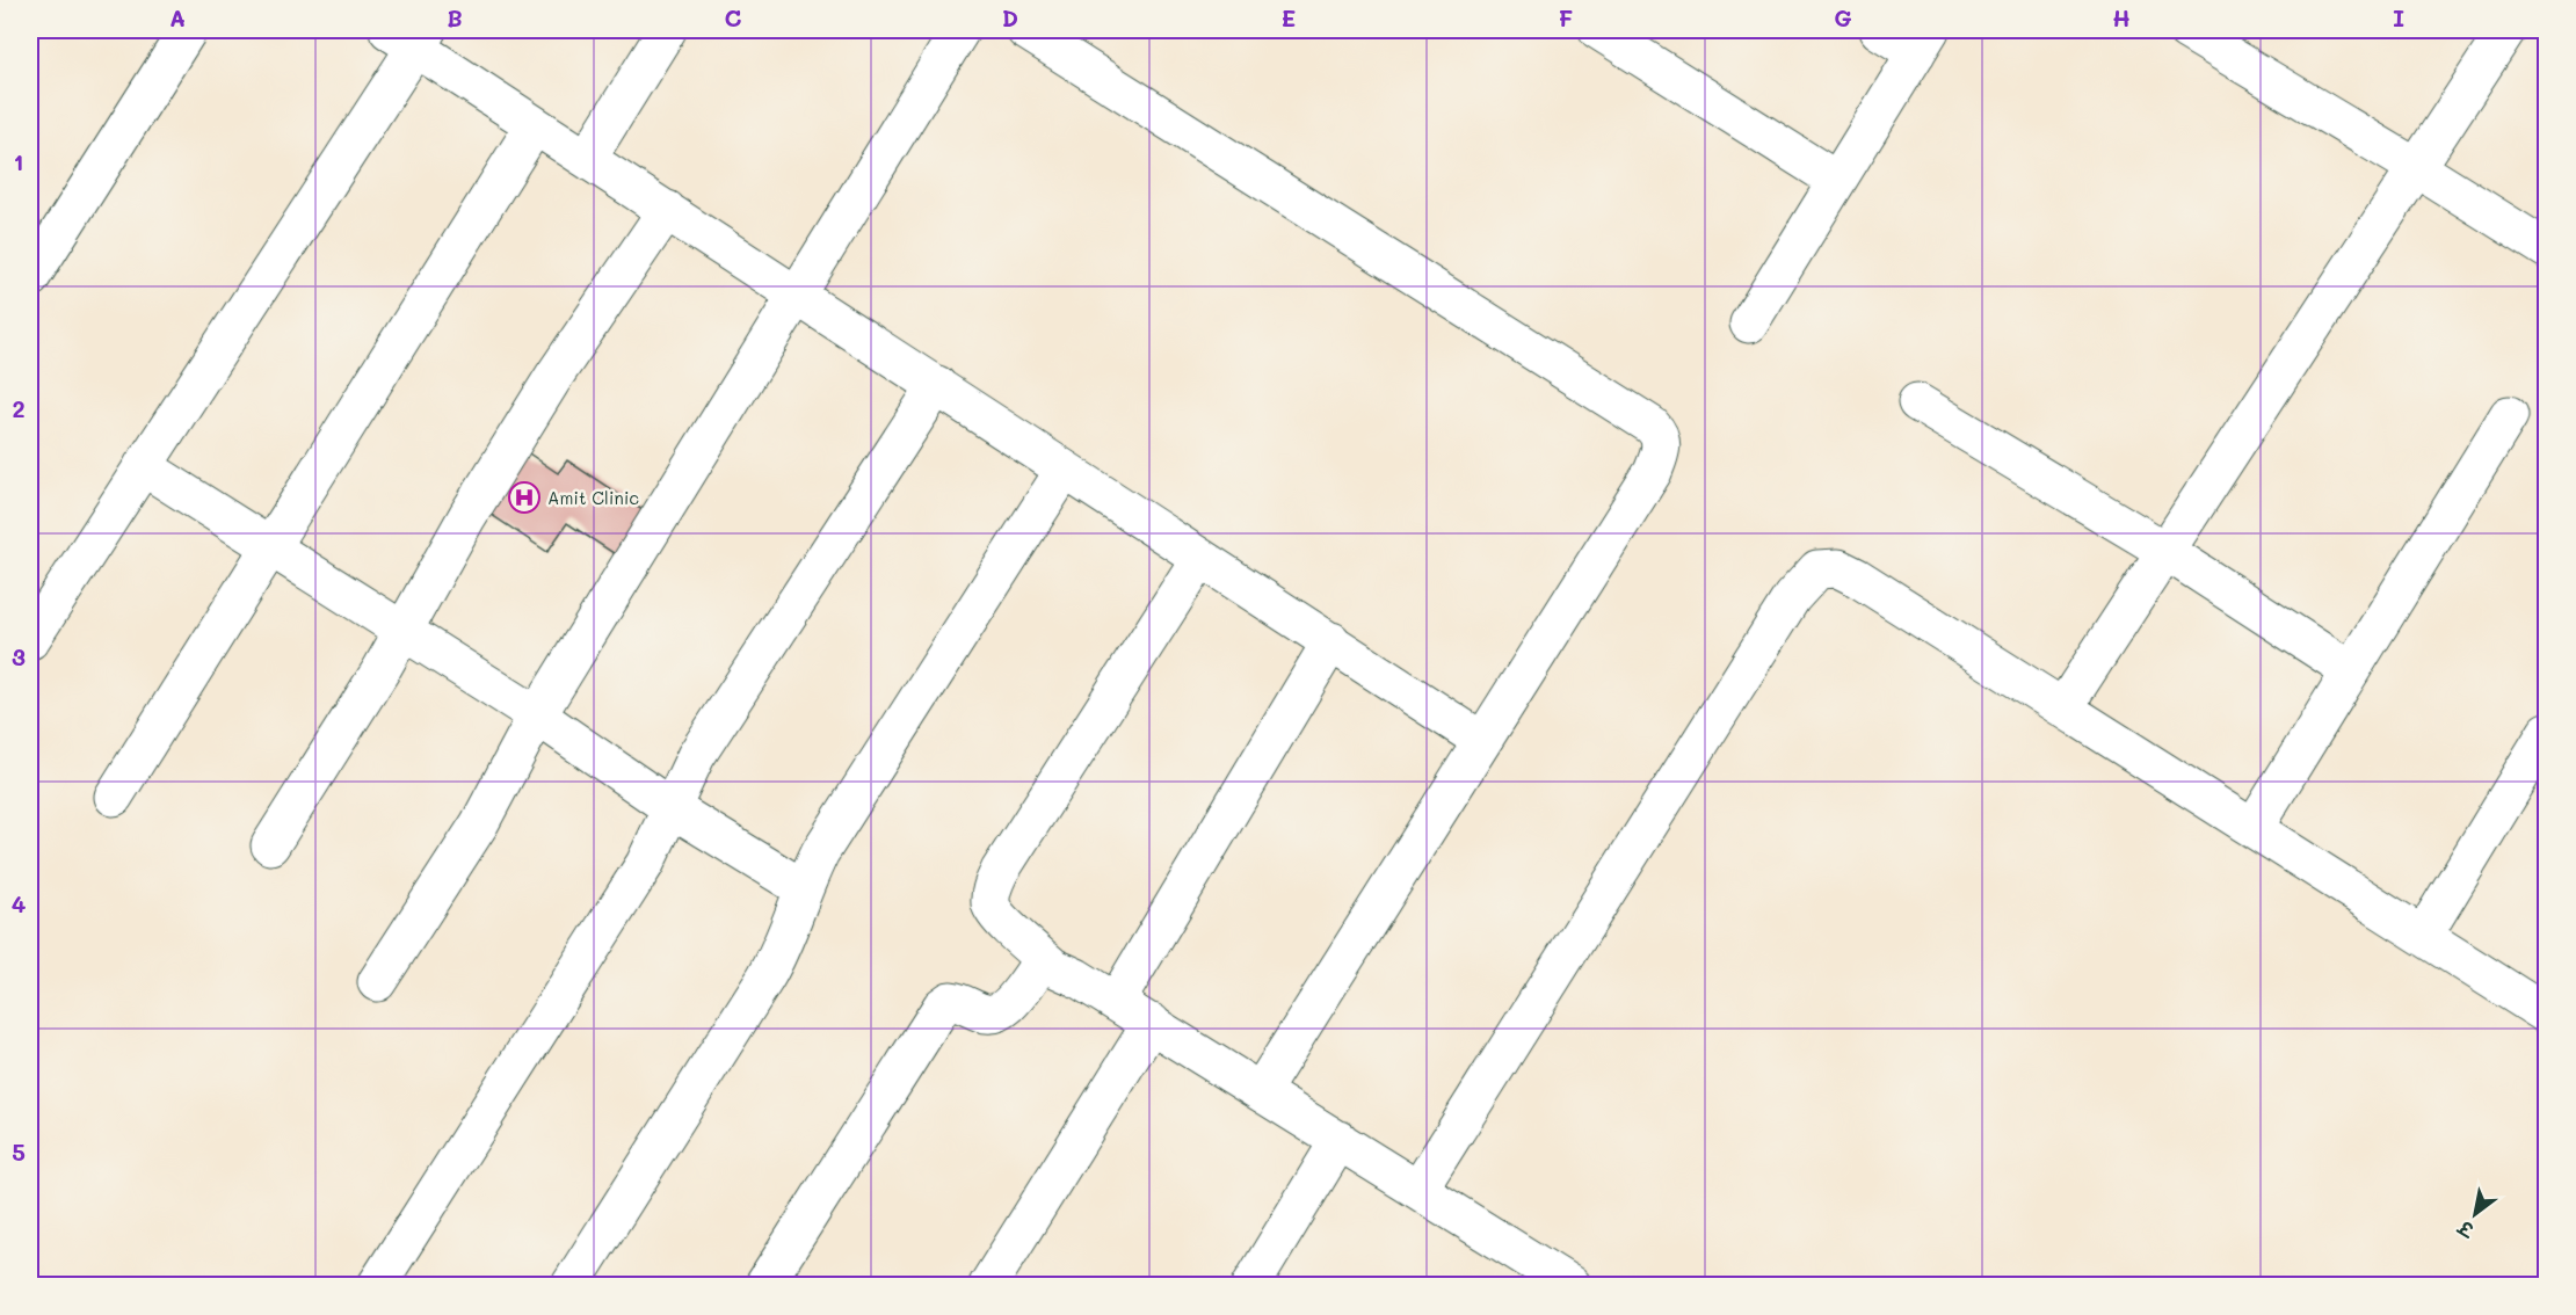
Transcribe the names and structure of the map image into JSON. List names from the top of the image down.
{
  "places": {
    "hospital": ["Amit Clinic"]
  },
  "north": "bottom left",
  "grid": {
    "columns": [
      "A",
      "B",
      "C",
      "D",
      "E",
      "F",
      "G",
      "H",
      "I"
    ],
    "rows": [
      "1",
      "2",
      "3",
      "4",
      "5"
    ]
  }
}
